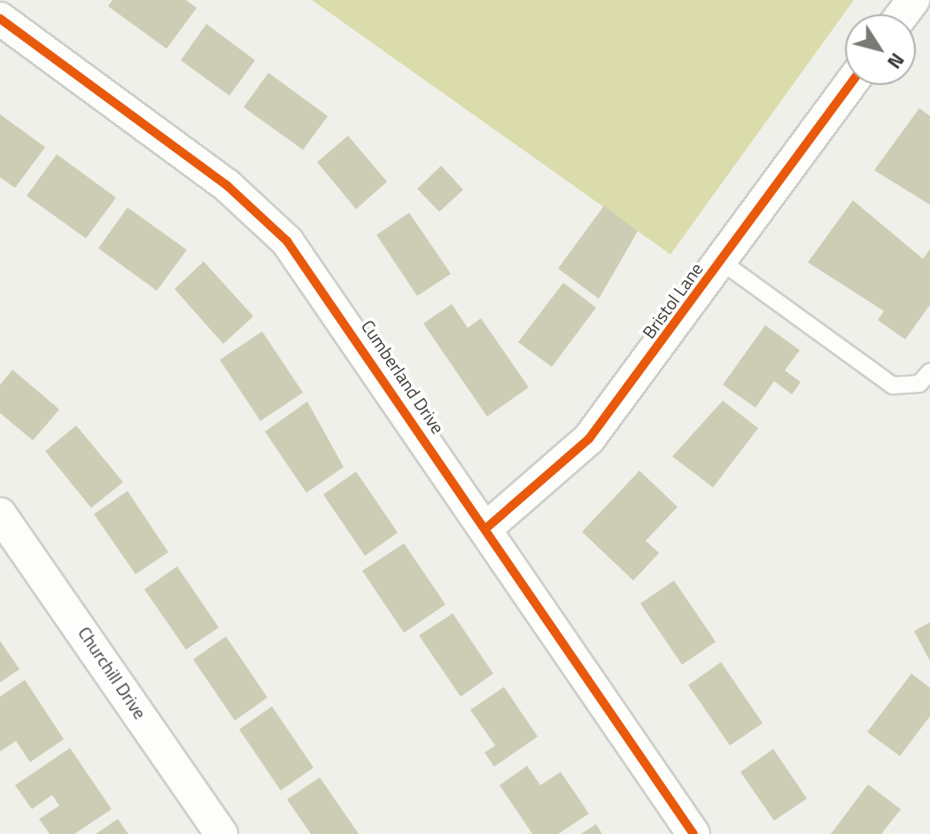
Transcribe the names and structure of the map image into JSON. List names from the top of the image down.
{
  "streets": {
    "street": ["Bristol Lane", "Cumberland Drive", "Churchill Drive"]
  },
  "crossings": [
    ["Bristol Lane", "Cumberland Drive"]
  ],
  "north": "bottom right"
}
